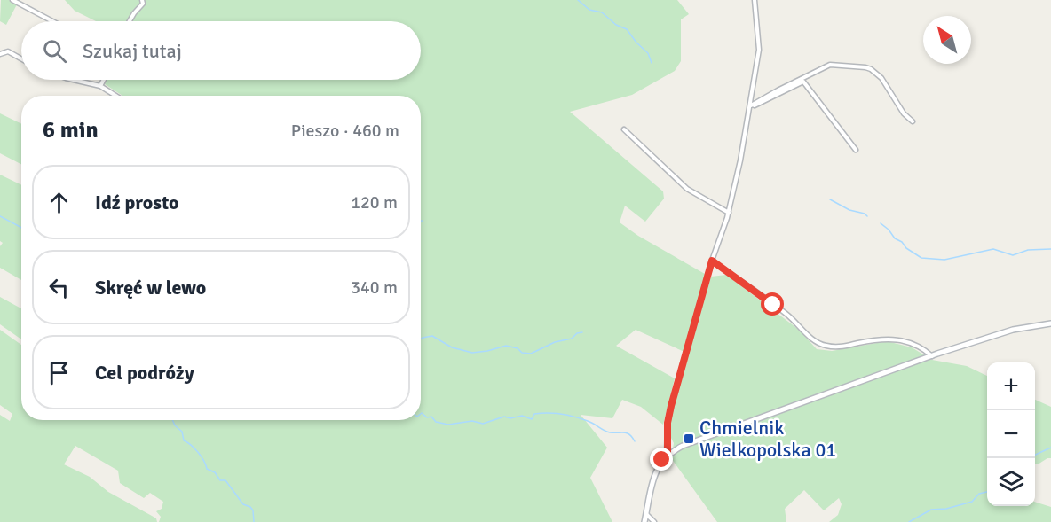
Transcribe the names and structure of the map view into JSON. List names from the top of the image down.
{
  "places": {
    "transit": ["Chmielnik Wielkopolska 01"]
  },
  "north": "top left",
  "page": {
    "search": "Szukaj tutaj",
    "heading": ["6 min", "Pieszo · 460 m"],
    "list": [
      ["Idź prosto", "120 m"],
      ["Skręć w lewo", "340 m"],
      "Cel podróży"
    ],
    "map_buttons": ["+", "−"]
  }
}
